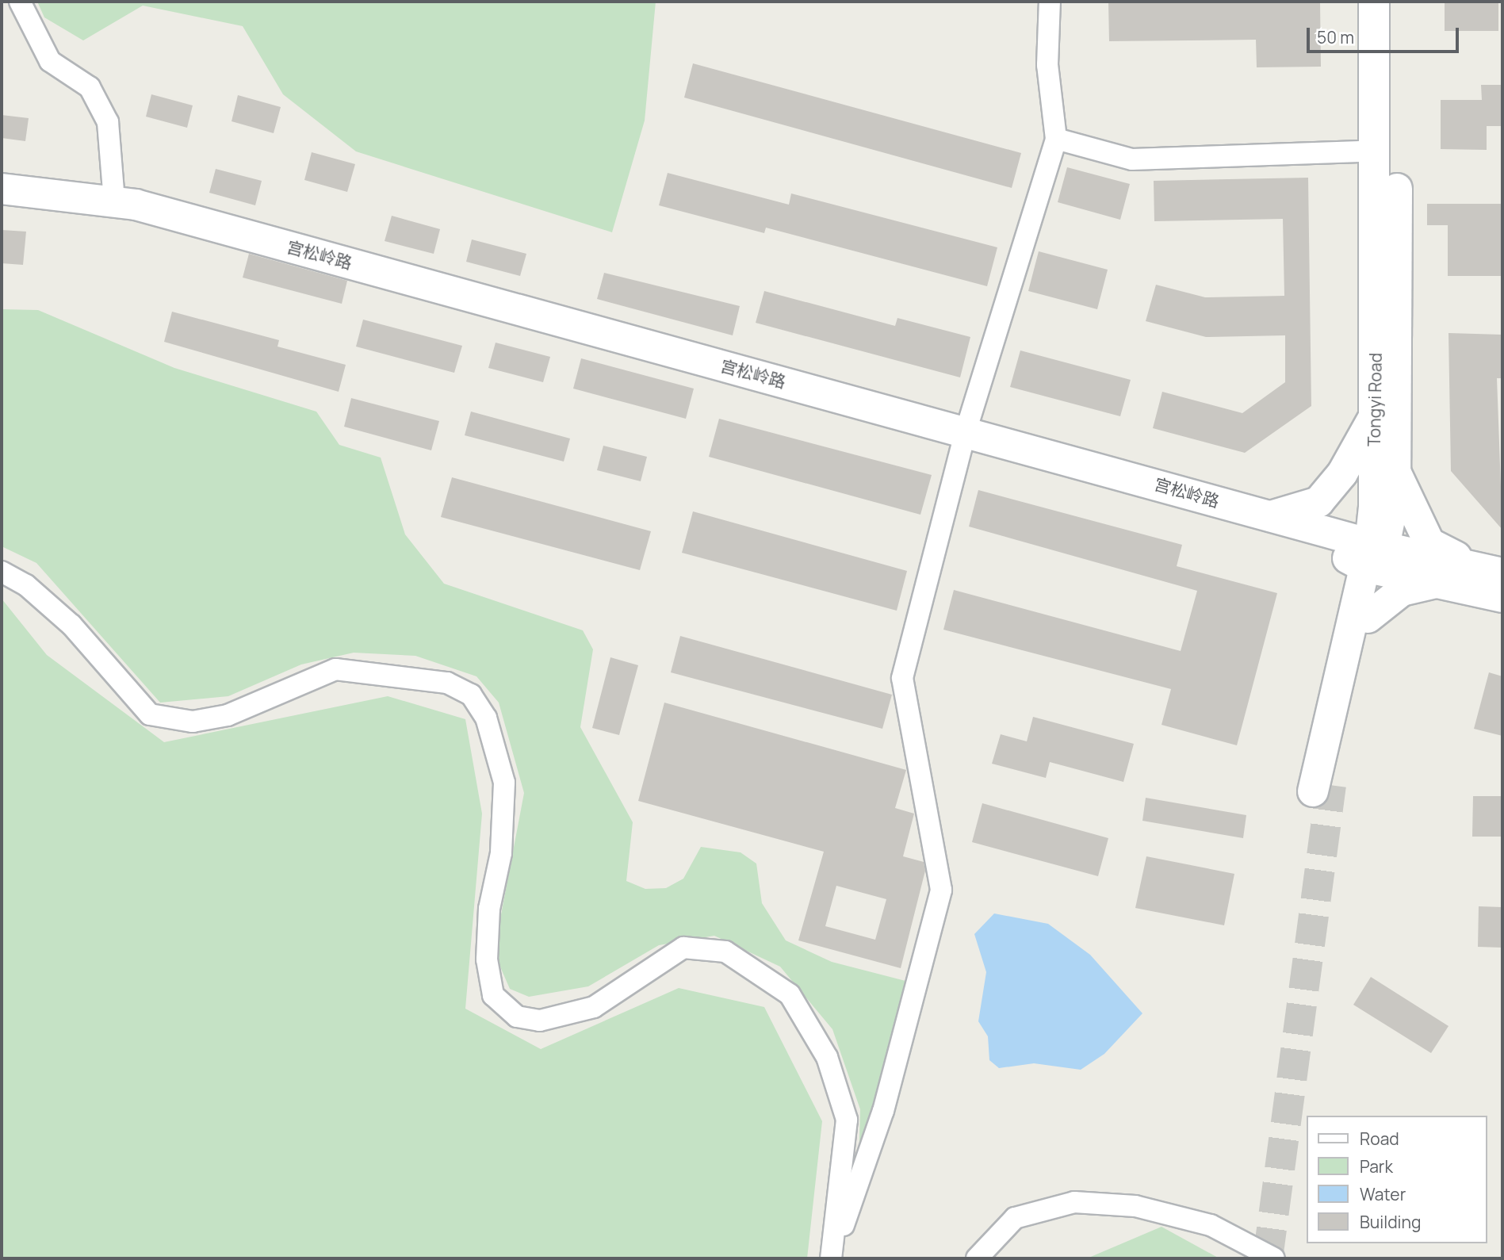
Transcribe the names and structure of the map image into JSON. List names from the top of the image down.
{
  "streets": {
    "main road": ["宫松岭路", "Tongyi Road"]
  },
  "crossings": [
    ["宫松岭路", "Tongyi Road"]
  ],
  "legend": [
    "Road",
    "Park",
    "Water",
    "Building"
  ],
  "scale_bar": "50 m"
}
